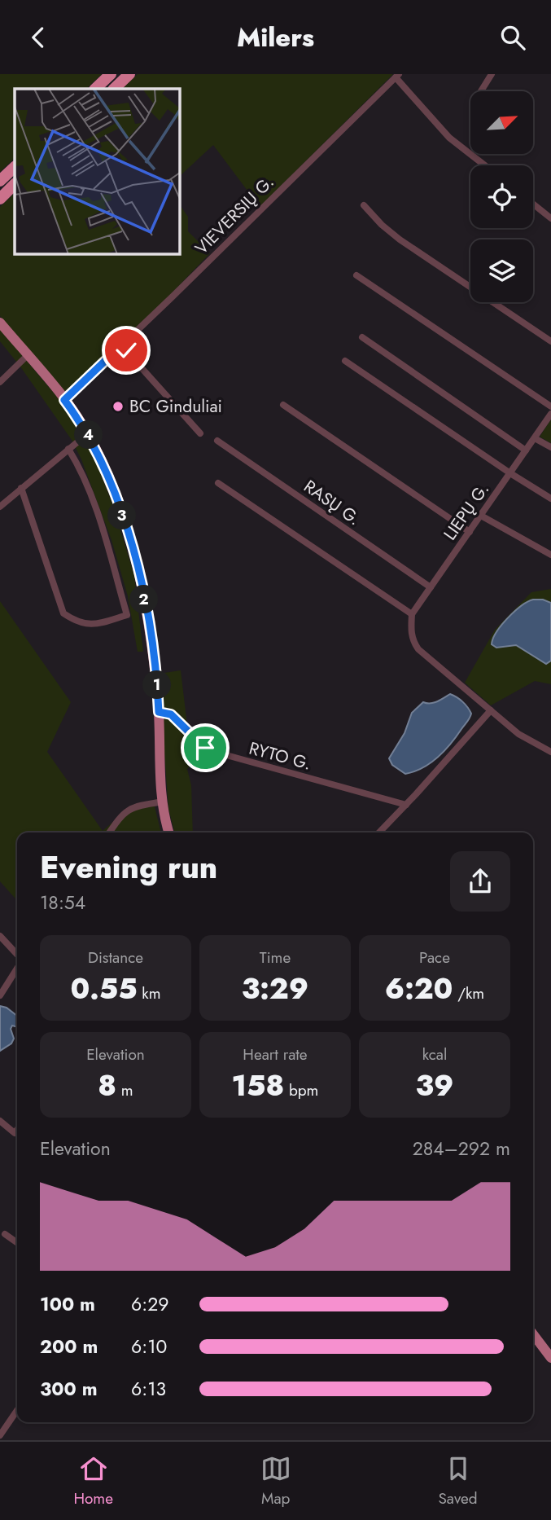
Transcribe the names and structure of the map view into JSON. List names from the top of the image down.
{
  "streets": {
    "street": [
      "VIEVERSIŲ G.",
      "RASŲ G.",
      "LIEPŲ G.",
      "RYTO G."
    ]
  },
  "crossings": [
    ["RASŲ G.", "LIEPŲ G."]
  ],
  "places": ["BC Ginduliai"],
  "north": "top right",
  "page": {
    "header": "Milers",
    "pins": [
      "4",
      "3",
      "2",
      "1"
    ],
    "heading": ["Evening run", "18:54"],
    "stats": [
      ["Distance", "0.55 km"],
      ["Time", "3:29"],
      ["Pace", "6:20 /km"],
      ["Elevation", "8 m"],
      ["Heart rate", "158 bpm"],
      ["kcal", "39"]
    ],
    "chart": ["Elevation", "284–292 m"],
    "list": [
      {
        "name": "100 m",
        "note": "6:29"
      },
      {
        "name": "200 m",
        "note": "6:10"
      },
      {
        "name": "300 m",
        "note": "6:13"
      }
    ],
    "tabs": ["Home", "Map", "Saved"]
  }
}
